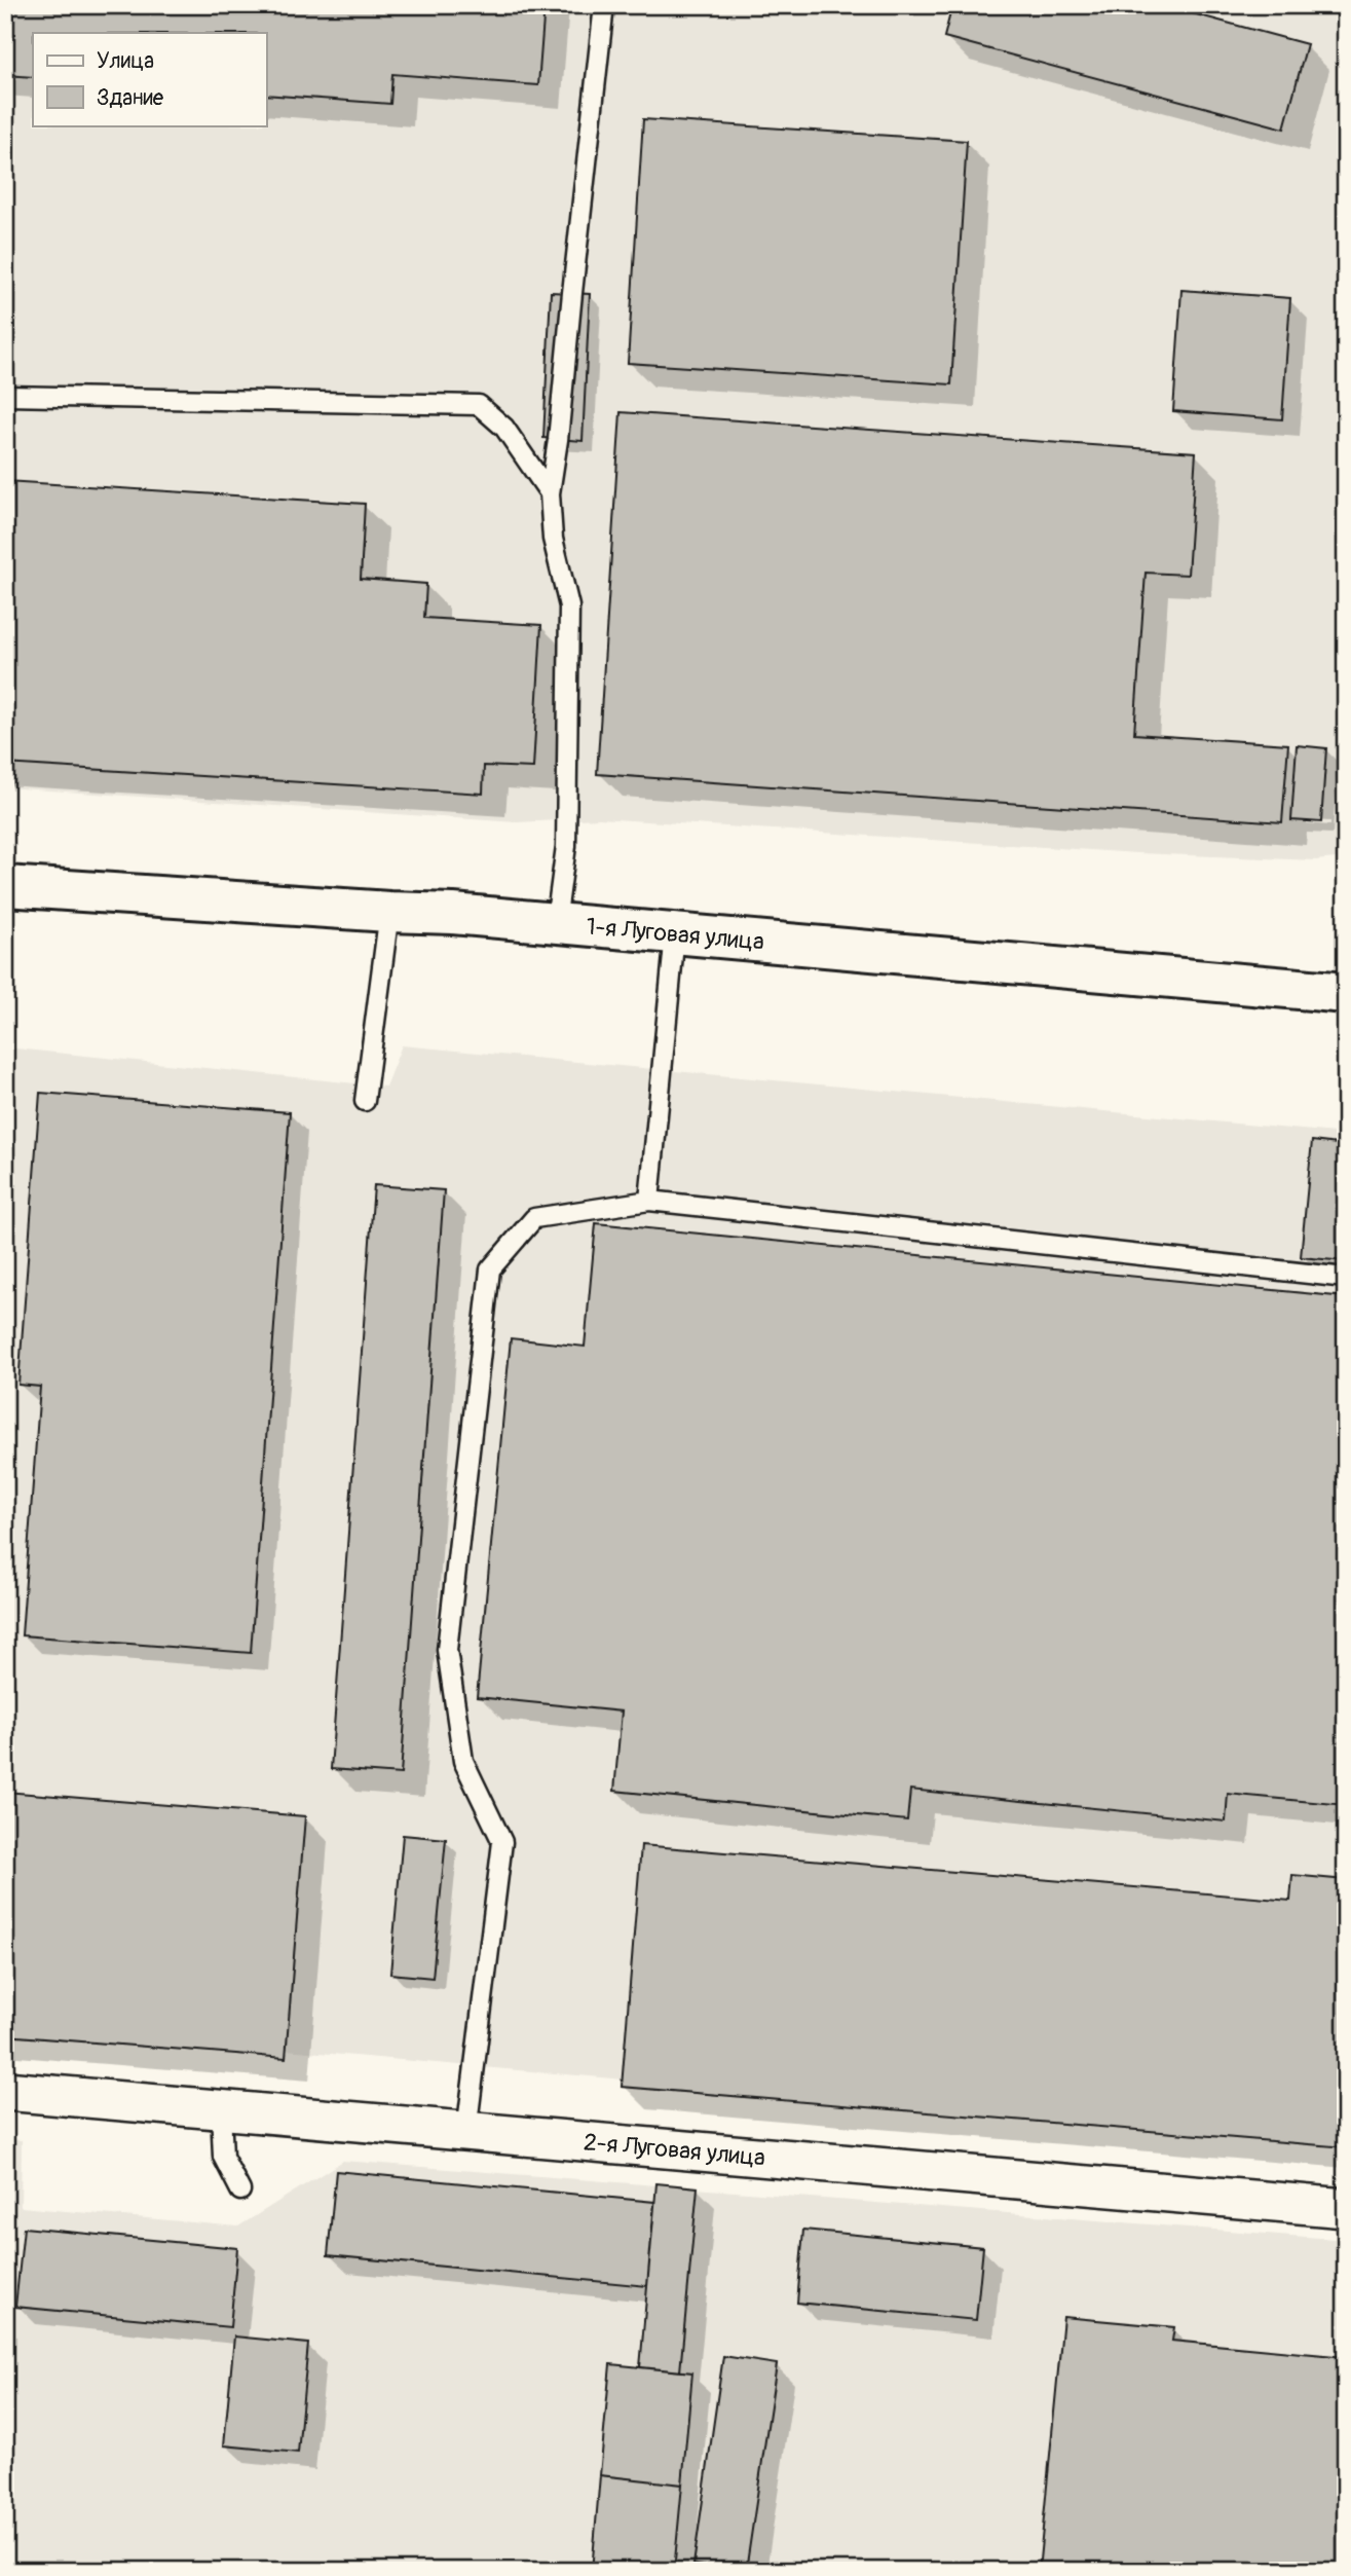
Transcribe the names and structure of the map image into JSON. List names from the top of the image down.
{
  "streets": {
    "main road": ["1-я Луговая улица"],
    "street": ["2-я Луговая улица"]
  },
  "legend": ["Улица", "Здание"]
}
